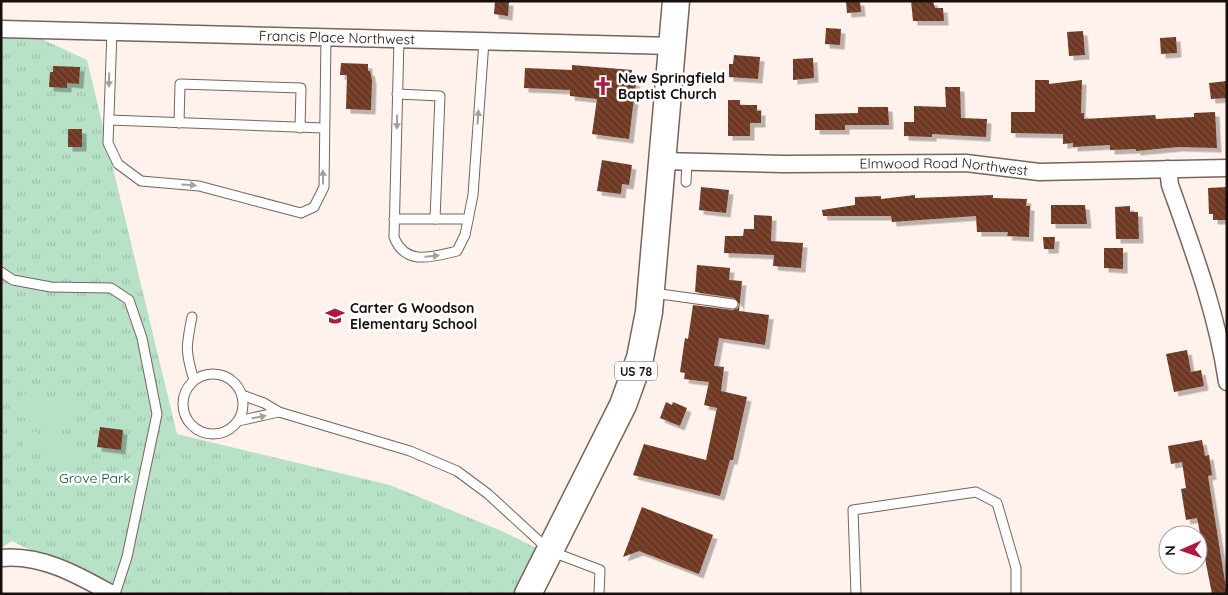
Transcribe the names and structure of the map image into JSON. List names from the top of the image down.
{
  "streets": {
    "main road": ["US 78"],
    "street": ["Francis Place Northwest", "Elmwood Road Northwest"]
  },
  "crossings": [
    ["Francis Place Northwest", "US 78"],
    ["Elmwood Road Northwest", "US 78"]
  ],
  "parks": ["Grove Park"],
  "places": {
    "church": ["New Springfield Baptist Church"],
    "school or university": ["Carter G Woodson Elementary School"]
  },
  "north": "left"
}
